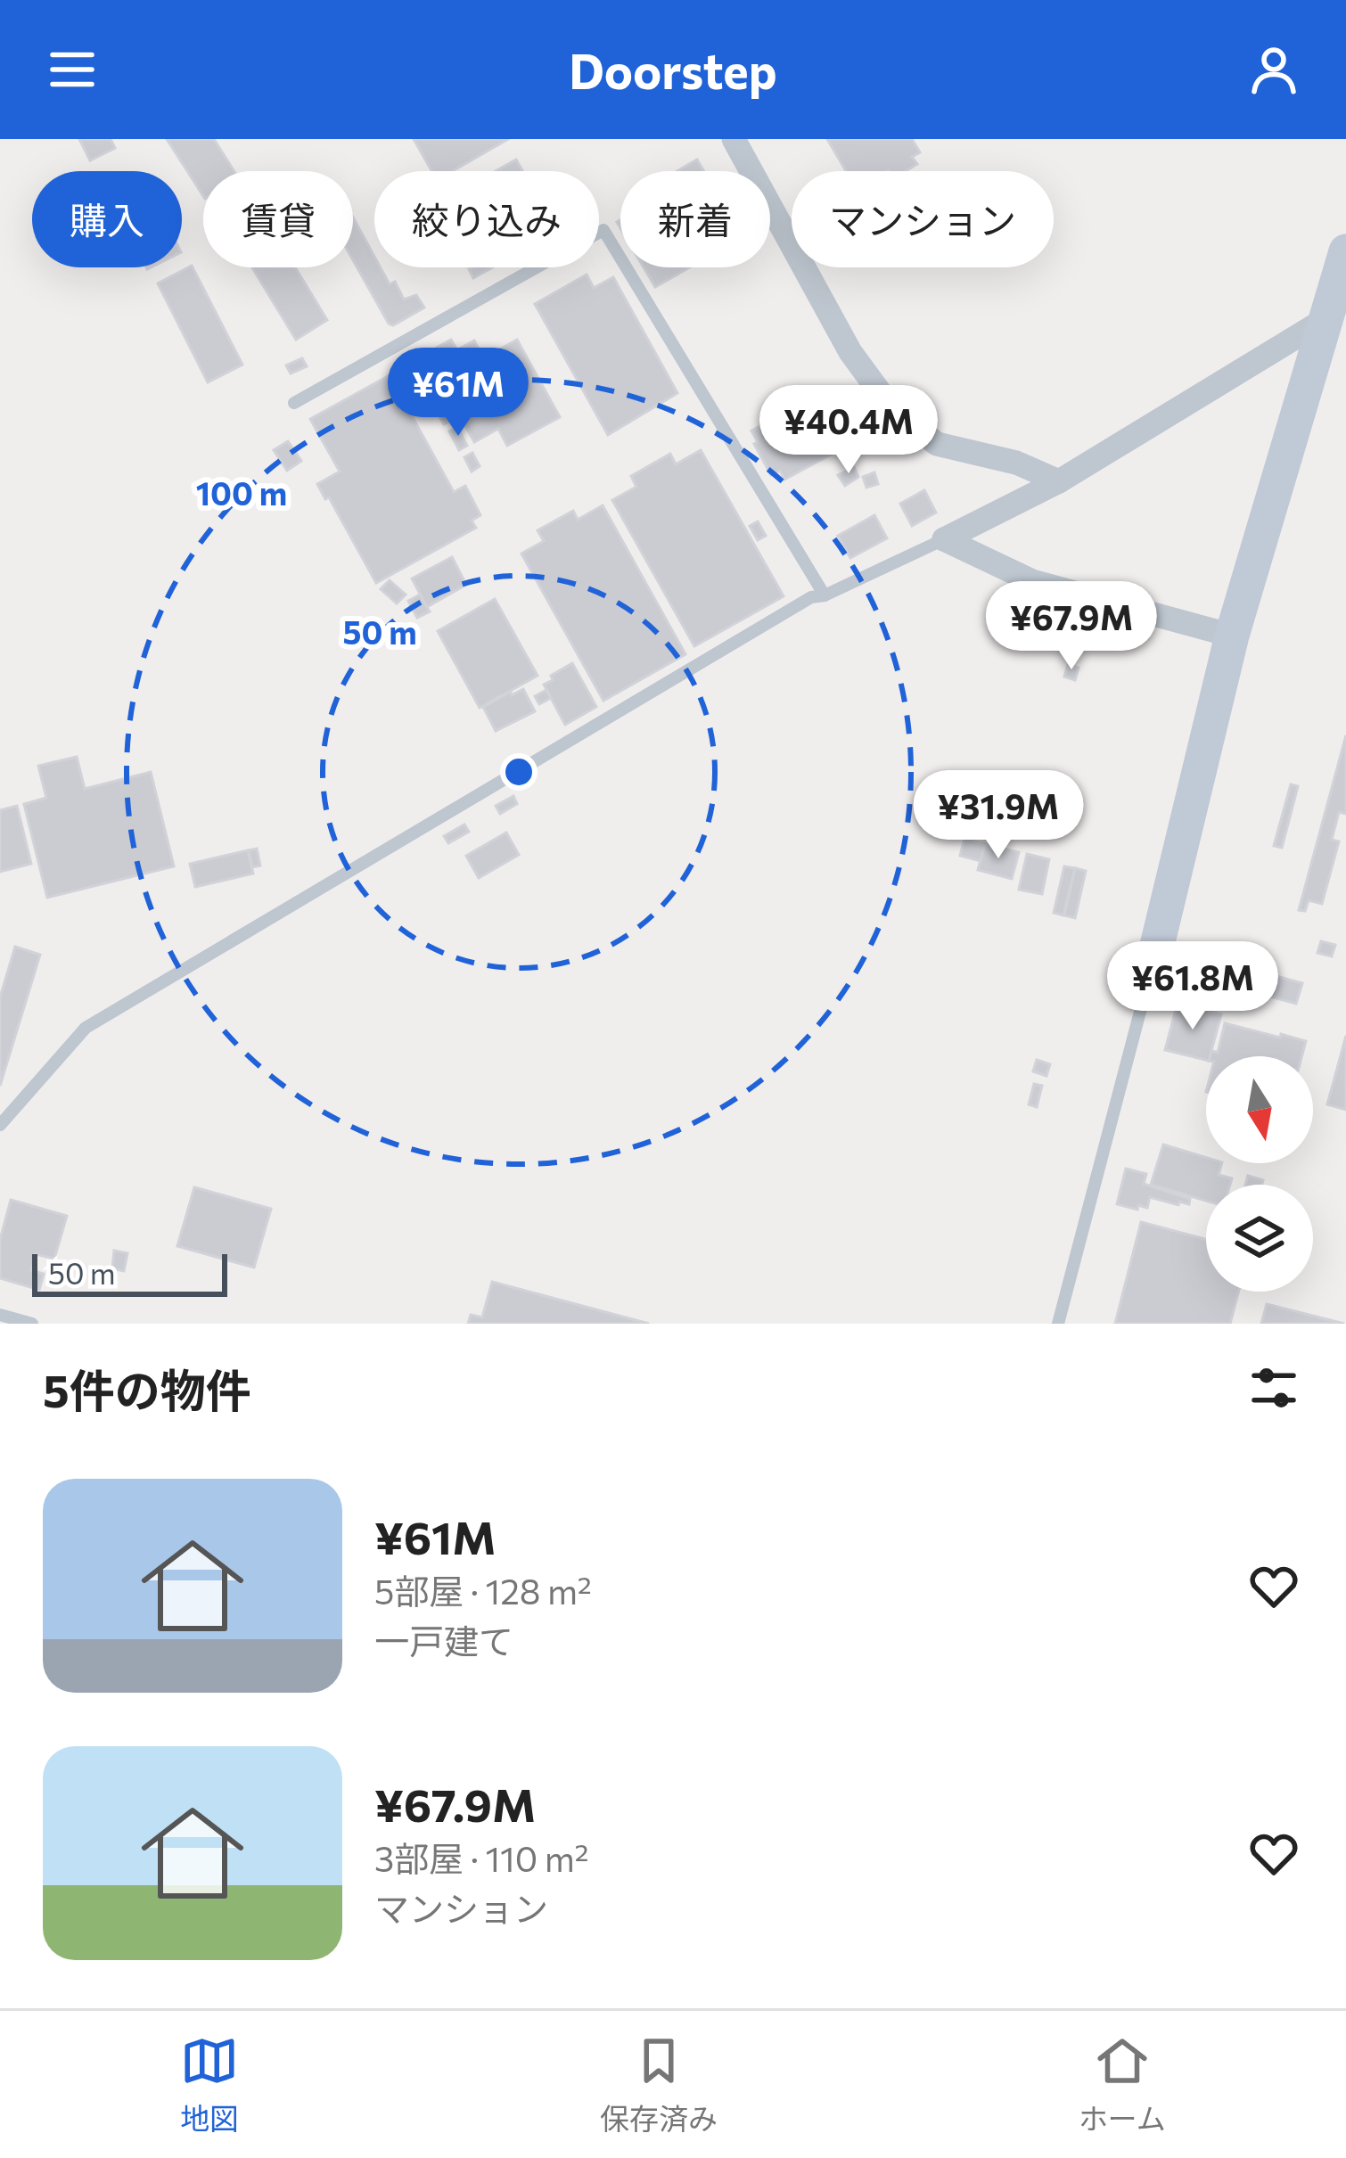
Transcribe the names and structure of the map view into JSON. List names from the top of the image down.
{
  "scale_bar": "50 m",
  "north": "bottom",
  "page": {
    "header": "Doorstep",
    "chip": [
      "購入",
      "賃貸",
      "絞り込み",
      "新着",
      "マンション"
    ],
    "price": [
      "¥61M",
      "¥40.4M",
      "¥67.9M",
      "¥31.9M",
      "¥61.8M"
    ],
    "scale": "50 m",
    "heading": "5件の物件",
    "list": [
      {
        "name": "¥61M",
        "note": "5部屋 · 128 m² · 一戸建て"
      },
      {
        "name": "¥67.9M",
        "note": "3部屋 · 110 m² · マンション"
      }
    ],
    "tabs": ["地図", "保存済み", "ホーム"]
  },
  "rings": ["100 m", "50 m"]
}
